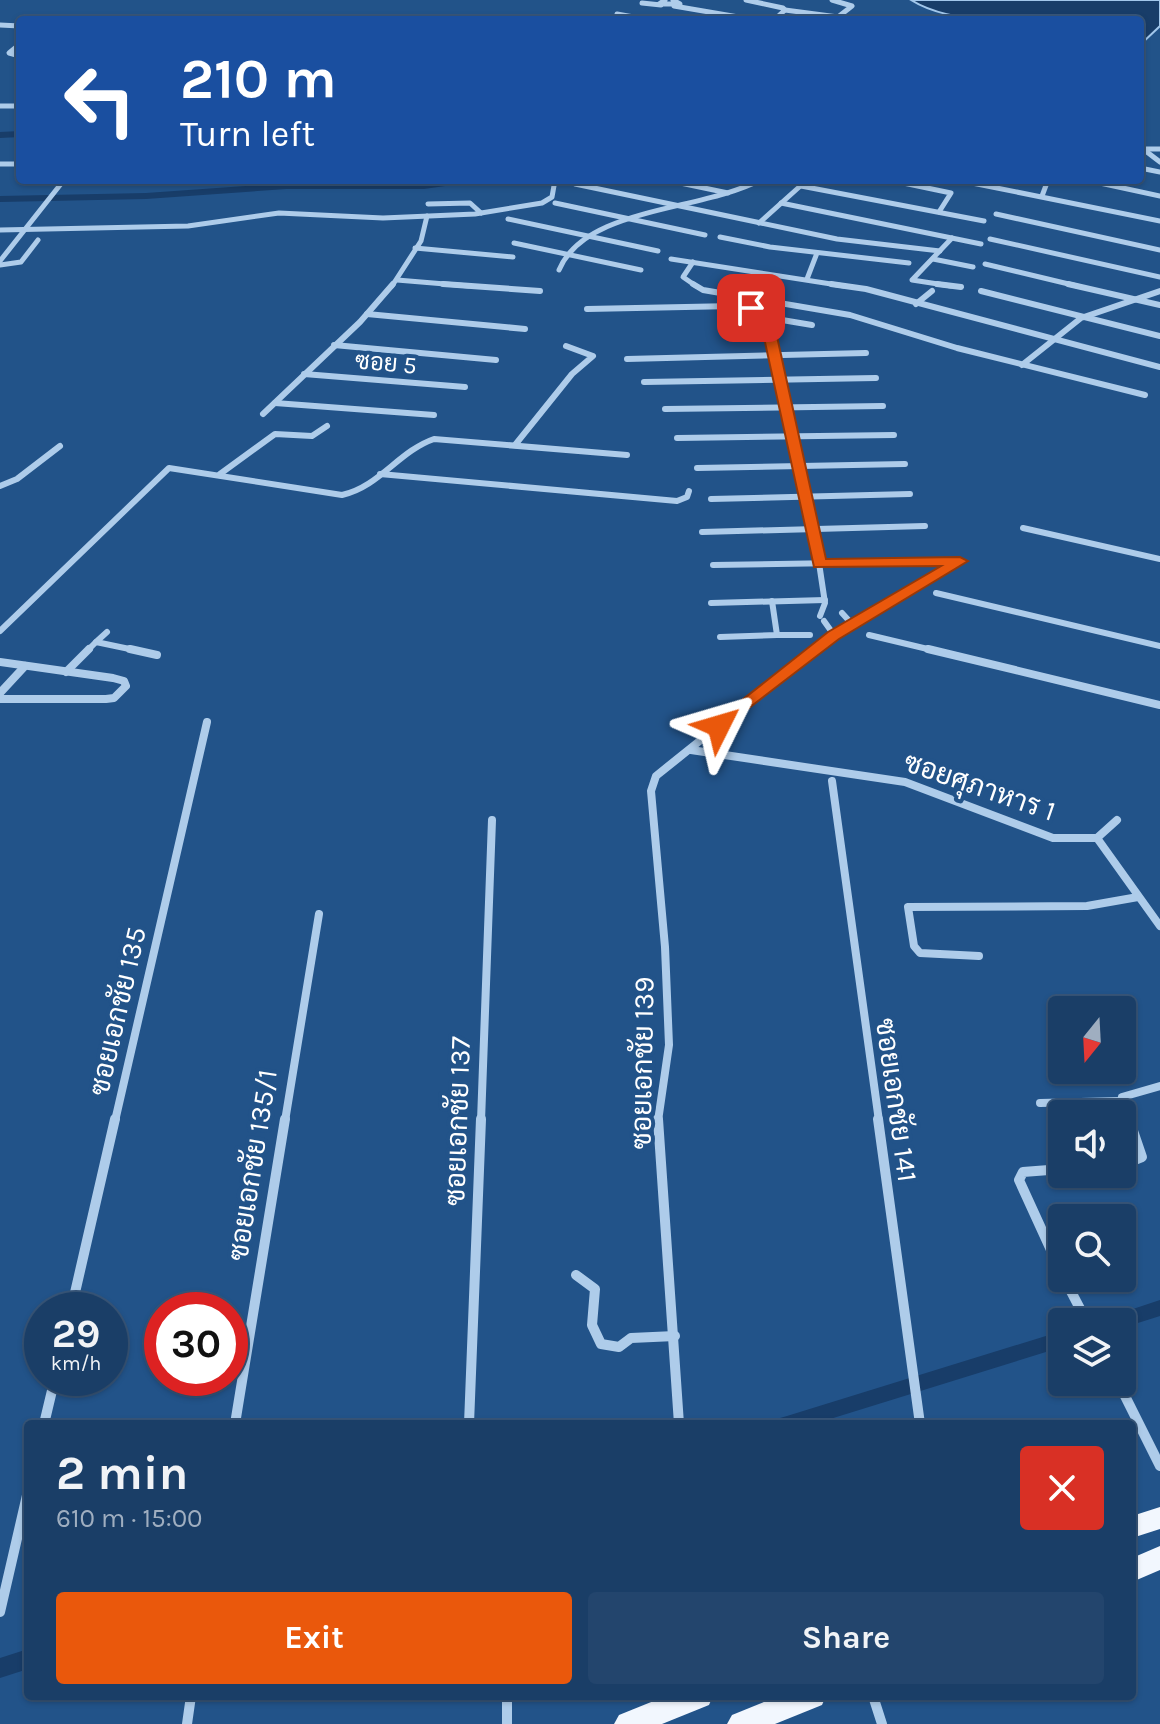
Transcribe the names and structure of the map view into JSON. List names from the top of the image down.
{
  "streets": {
    "street": [
      "ซอย 5",
      "ซอยศุภาหาร 1",
      "ซอยเอกชัย 135",
      "ซอยเอกชัย 139",
      "ซอยเอกชัย 141",
      "ซอยเอกชัย 137",
      "ซอยเอกชัย 135/1"
    ]
  },
  "crossings": [
    ["ซอยศุภาหาร 1", "ซอยเอกชัย 139"]
  ],
  "north": "bottom",
  "page": {
    "turn": ["210 m", "Turn left"],
    "speed": "29 km/h",
    "limit": "30",
    "heading": ["2 min", "610 m · 15:00"],
    "buttons": ["Exit", "Share"]
  }
}
